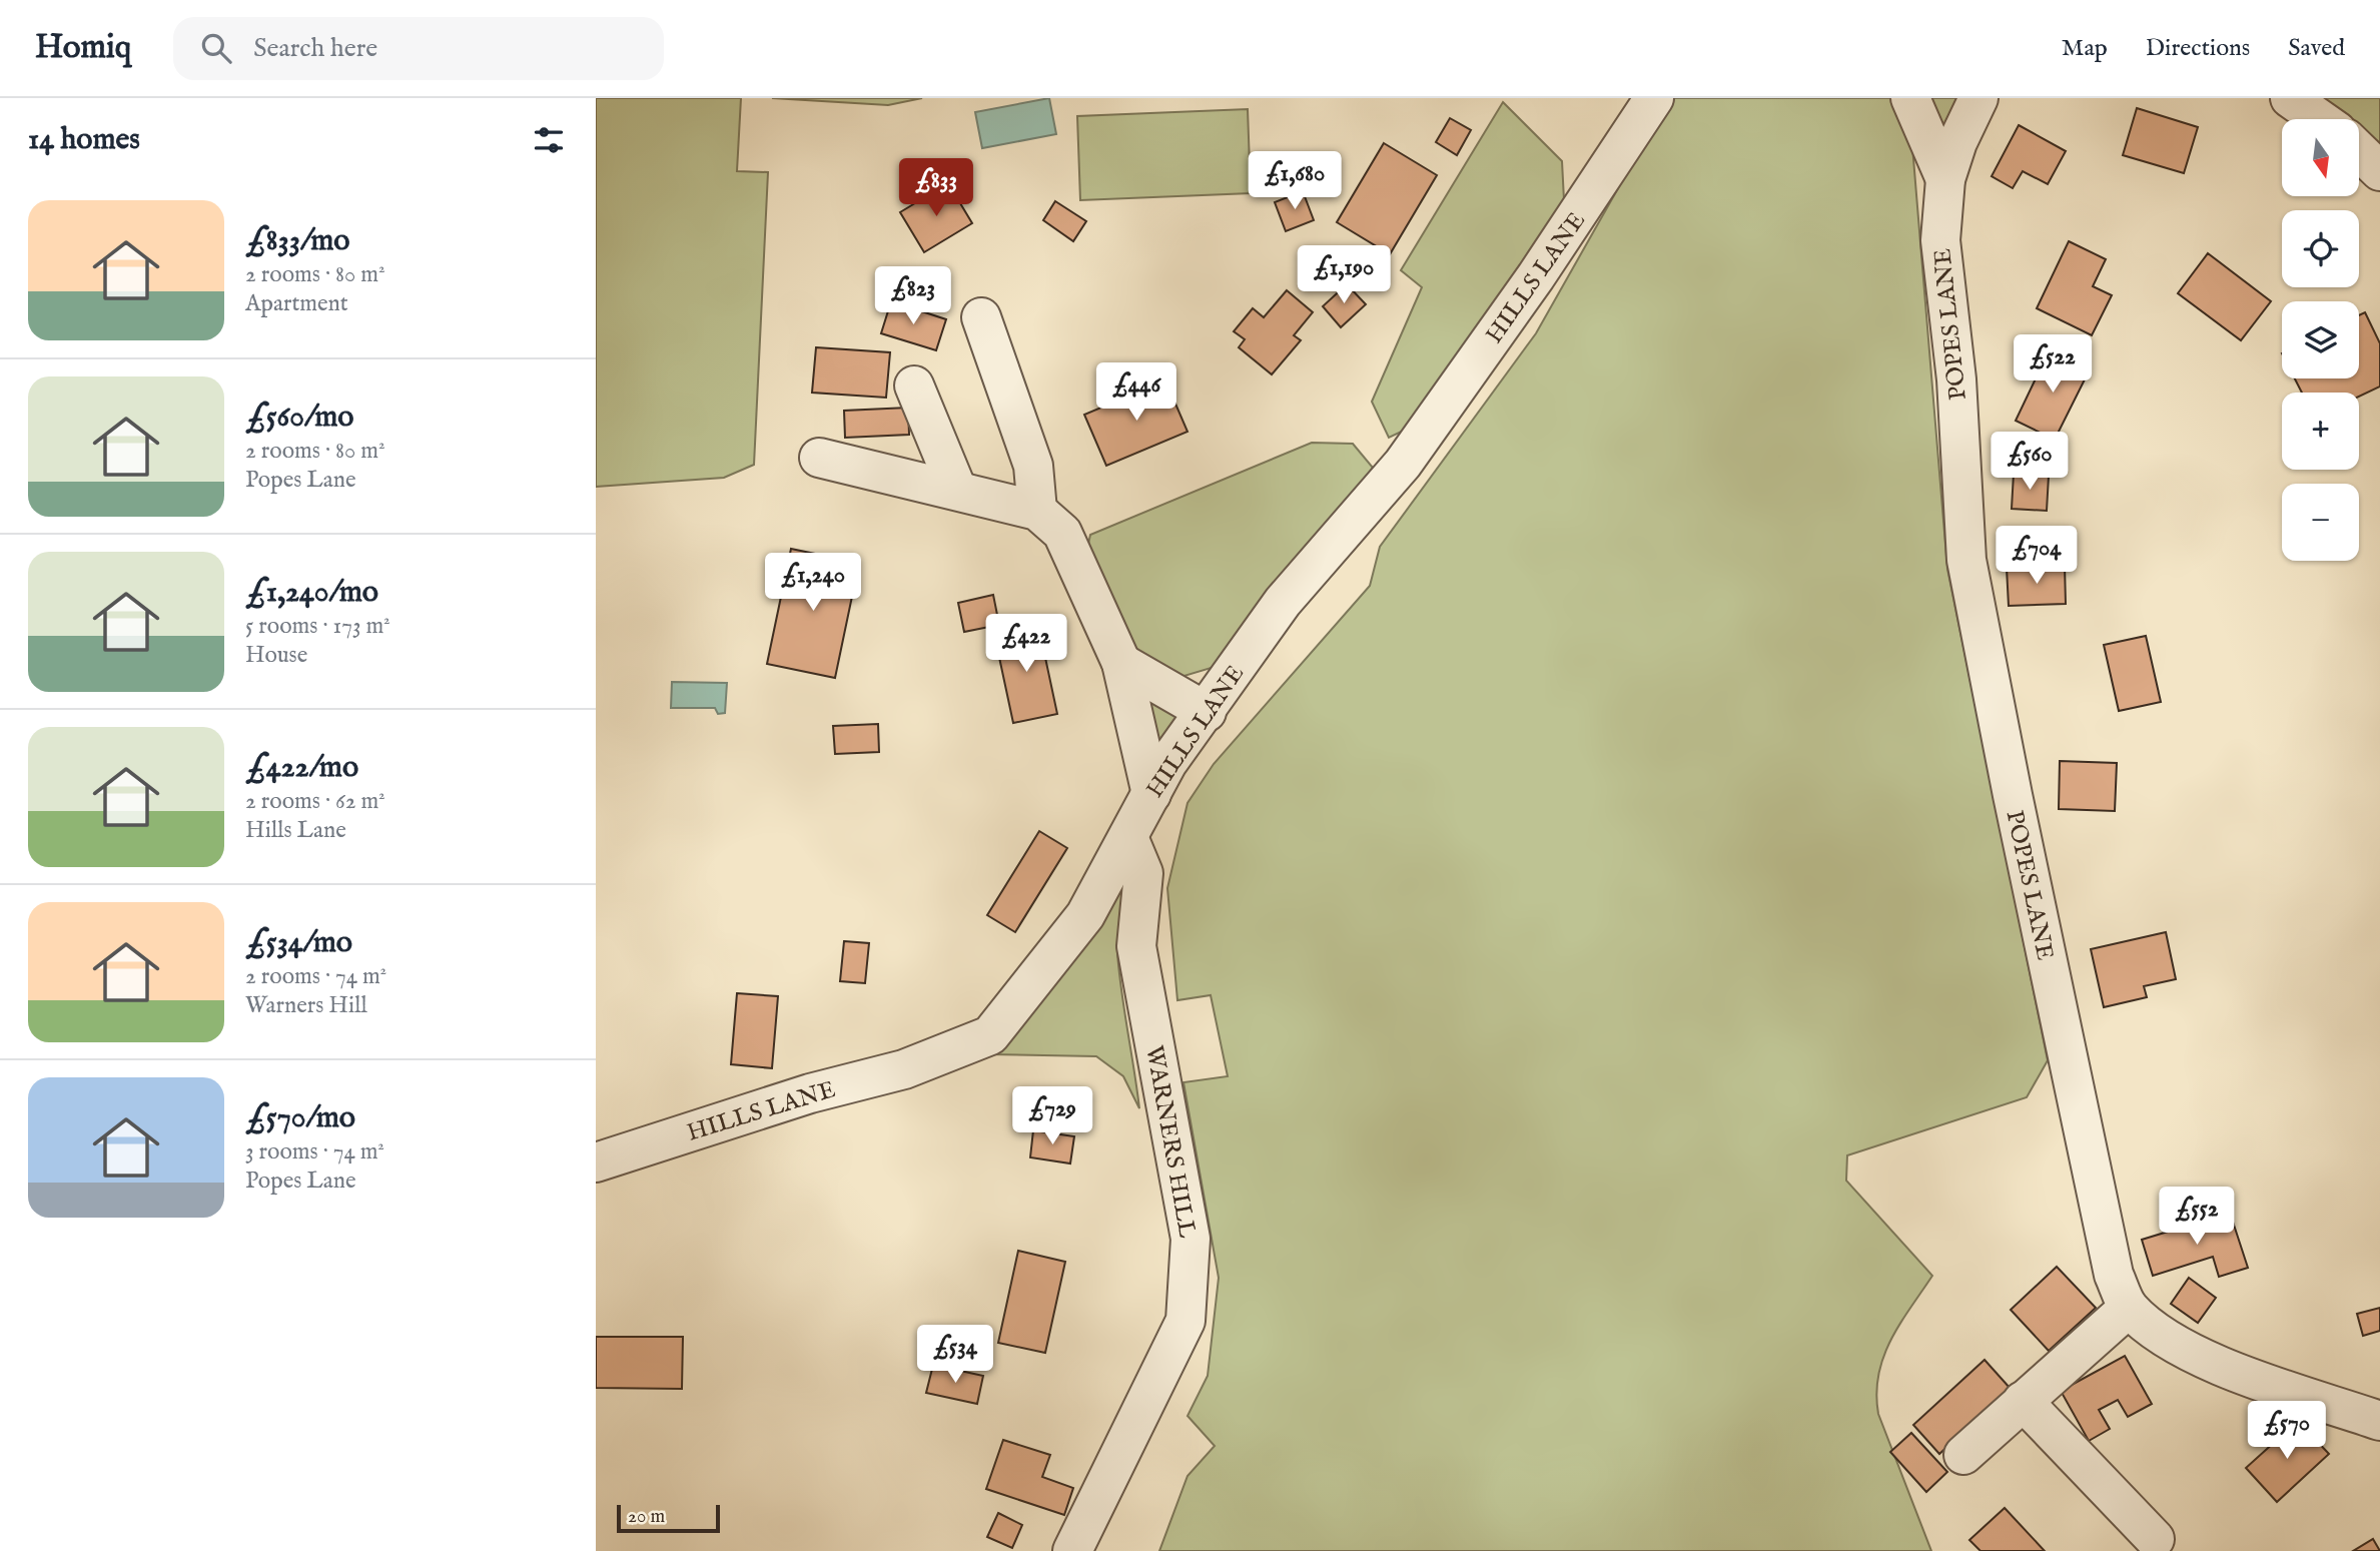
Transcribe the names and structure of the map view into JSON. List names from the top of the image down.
{
  "streets": {
    "street": ["HILLS LANE", "POPES LANE", "WARNERS HILL"]
  },
  "crossings": [
    ["HILLS LANE", "WARNERS HILL"]
  ],
  "scale_bar": "20 m",
  "north": "bottom",
  "page": {
    "header": "Homiq",
    "search": "Search here",
    "nav": ["Map", "Directions", "Saved"],
    "heading": "14 homes",
    "map_buttons": ["+", "−"],
    "price": [
      "£1,680",
      "£833",
      "£1,190",
      "£823",
      "£522",
      "£446",
      "£560",
      "£704",
      "£1,240",
      "£422",
      "£729",
      "£552",
      "£534",
      "£570"
    ],
    "list": [
      {
        "name": "£833/mo",
        "note": "2 rooms · 80 m² · Apartment"
      },
      {
        "name": "£560/mo",
        "note": "2 rooms · 80 m² · Popes Lane"
      },
      {
        "name": "£1,240/mo",
        "note": "5 rooms · 173 m² · House"
      },
      {
        "name": "£422/mo",
        "note": "2 rooms · 62 m² · Hills Lane"
      },
      {
        "name": "£534/mo",
        "note": "2 rooms · 74 m² · Warners Hill"
      },
      {
        "name": "£570/mo",
        "note": "3 rooms · 74 m² · Popes Lane"
      }
    ],
    "scale": "20 m"
  }
}
